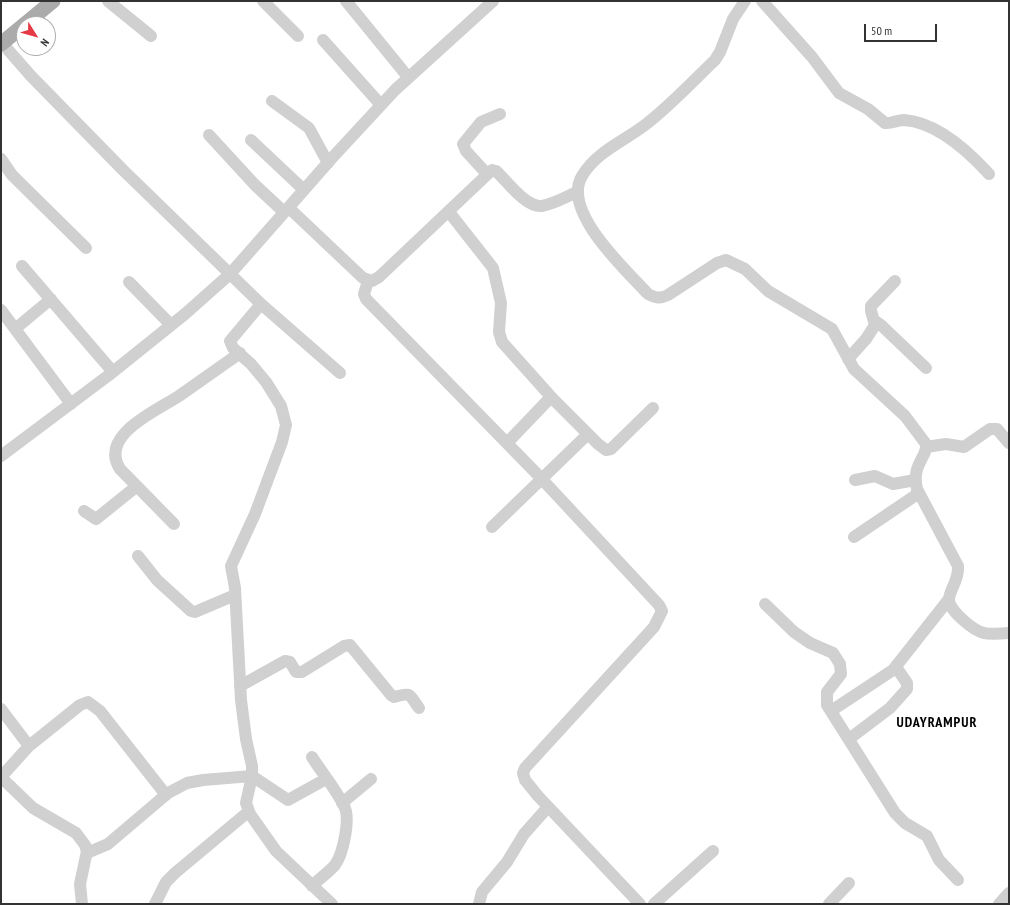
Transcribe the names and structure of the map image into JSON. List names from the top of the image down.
{
  "districts": ["UDAYRAMPUR"],
  "scale_bar": "50 m",
  "north": "bottom right"
}
